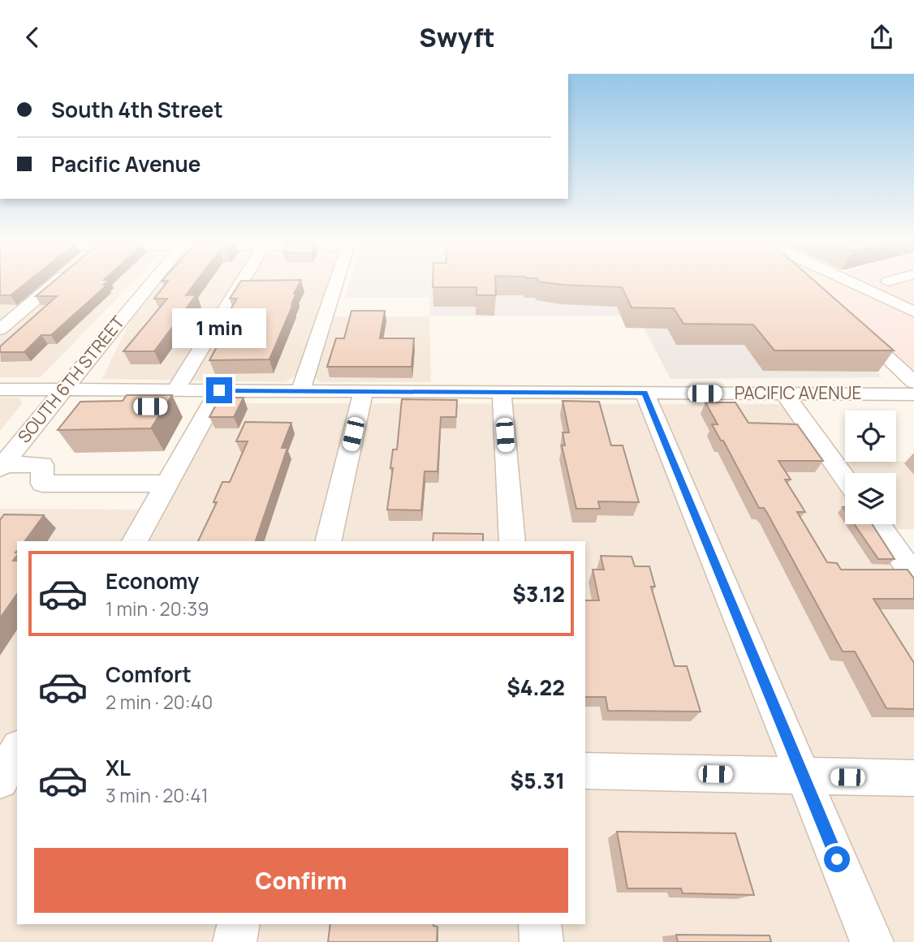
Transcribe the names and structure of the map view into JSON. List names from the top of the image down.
{
  "streets": {
    "street": ["SOUTH 6TH STREET", "PACIFIC AVENUE"]
  },
  "crossings": [
    ["SOUTH 6TH STREET", "PACIFIC AVENUE"]
  ],
  "page": {
    "header": "Swyft",
    "banner": ["South 4th Street", "Pacific Avenue"],
    "bubble": "1 min",
    "list": [
      {
        "name": "Economy",
        "note": "1 min · 20:39",
        "value": "$3.12"
      },
      {
        "name": "Comfort",
        "note": "2 min · 20:40",
        "value": "$4.22"
      },
      {
        "name": "XL",
        "note": "3 min · 20:41",
        "value": "$5.31"
      }
    ],
    "buttons": "Confirm"
  }
}
